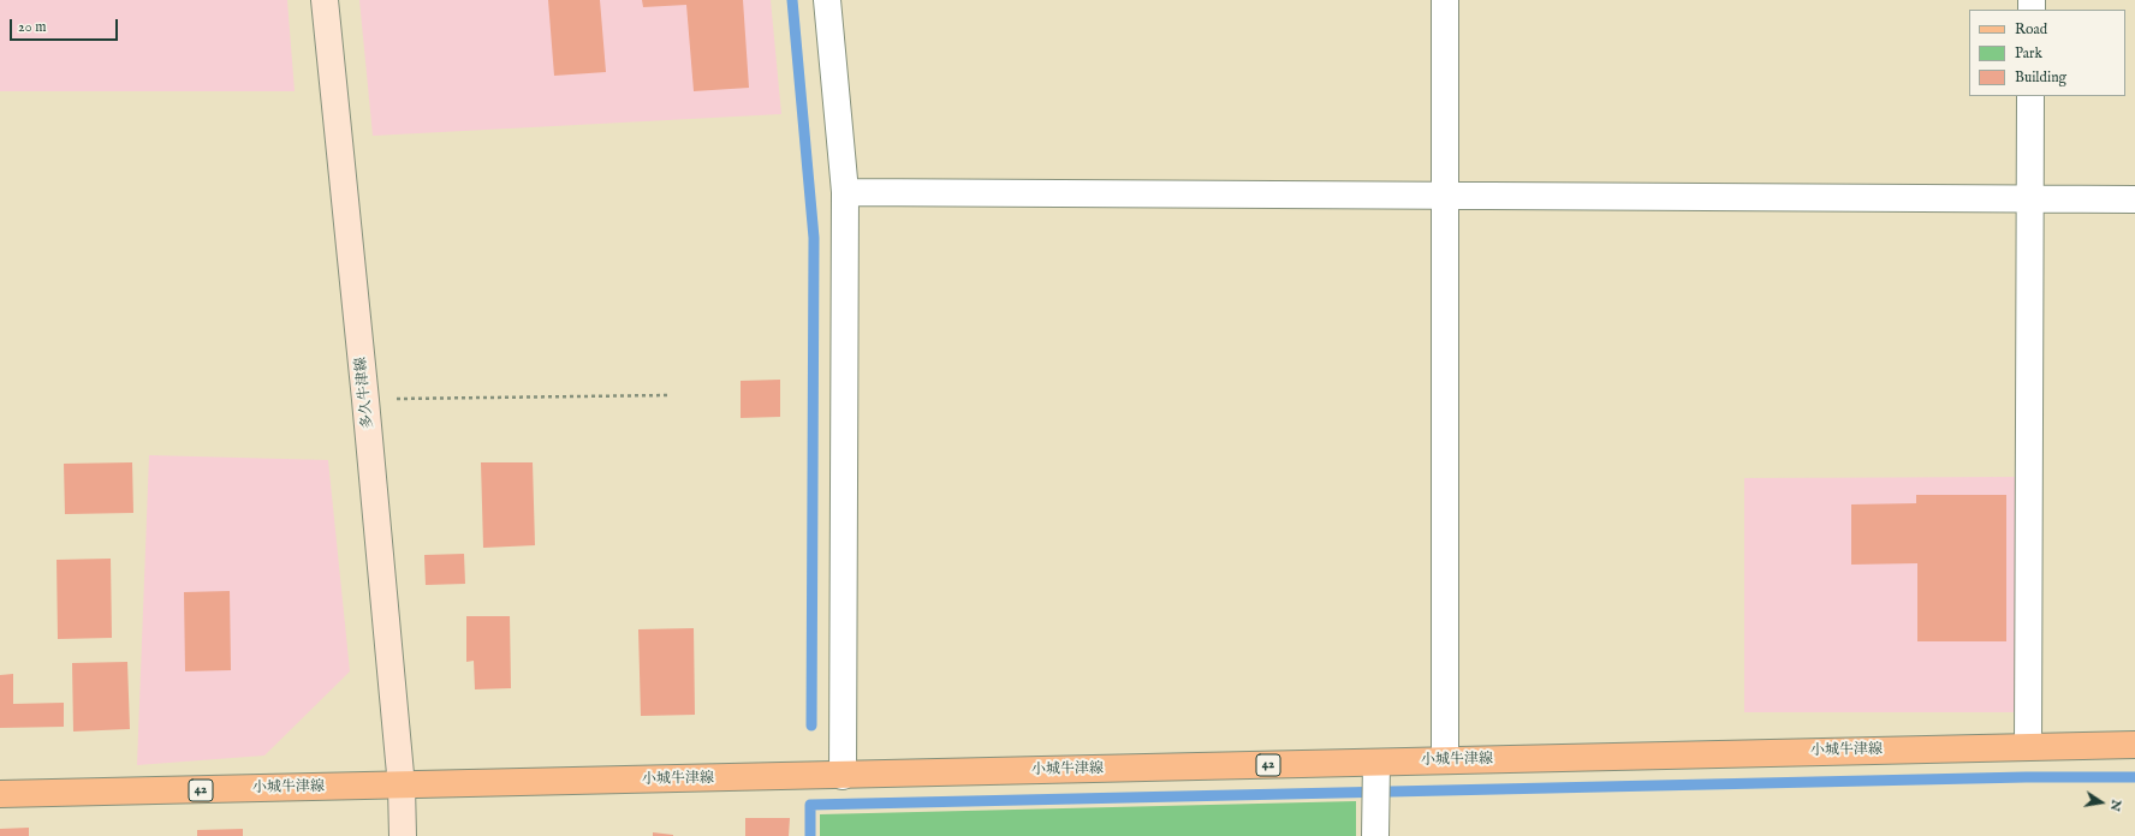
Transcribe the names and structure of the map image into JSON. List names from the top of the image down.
{
  "streets": {
    "main road": ["多久牛津線", "小城牛津線", "42"]
  },
  "crossings": [
    ["多久牛津線", "小城牛津線"]
  ],
  "legend": ["Road", "Park", "Building"],
  "scale_bar": "20 m",
  "north": "right"
}
